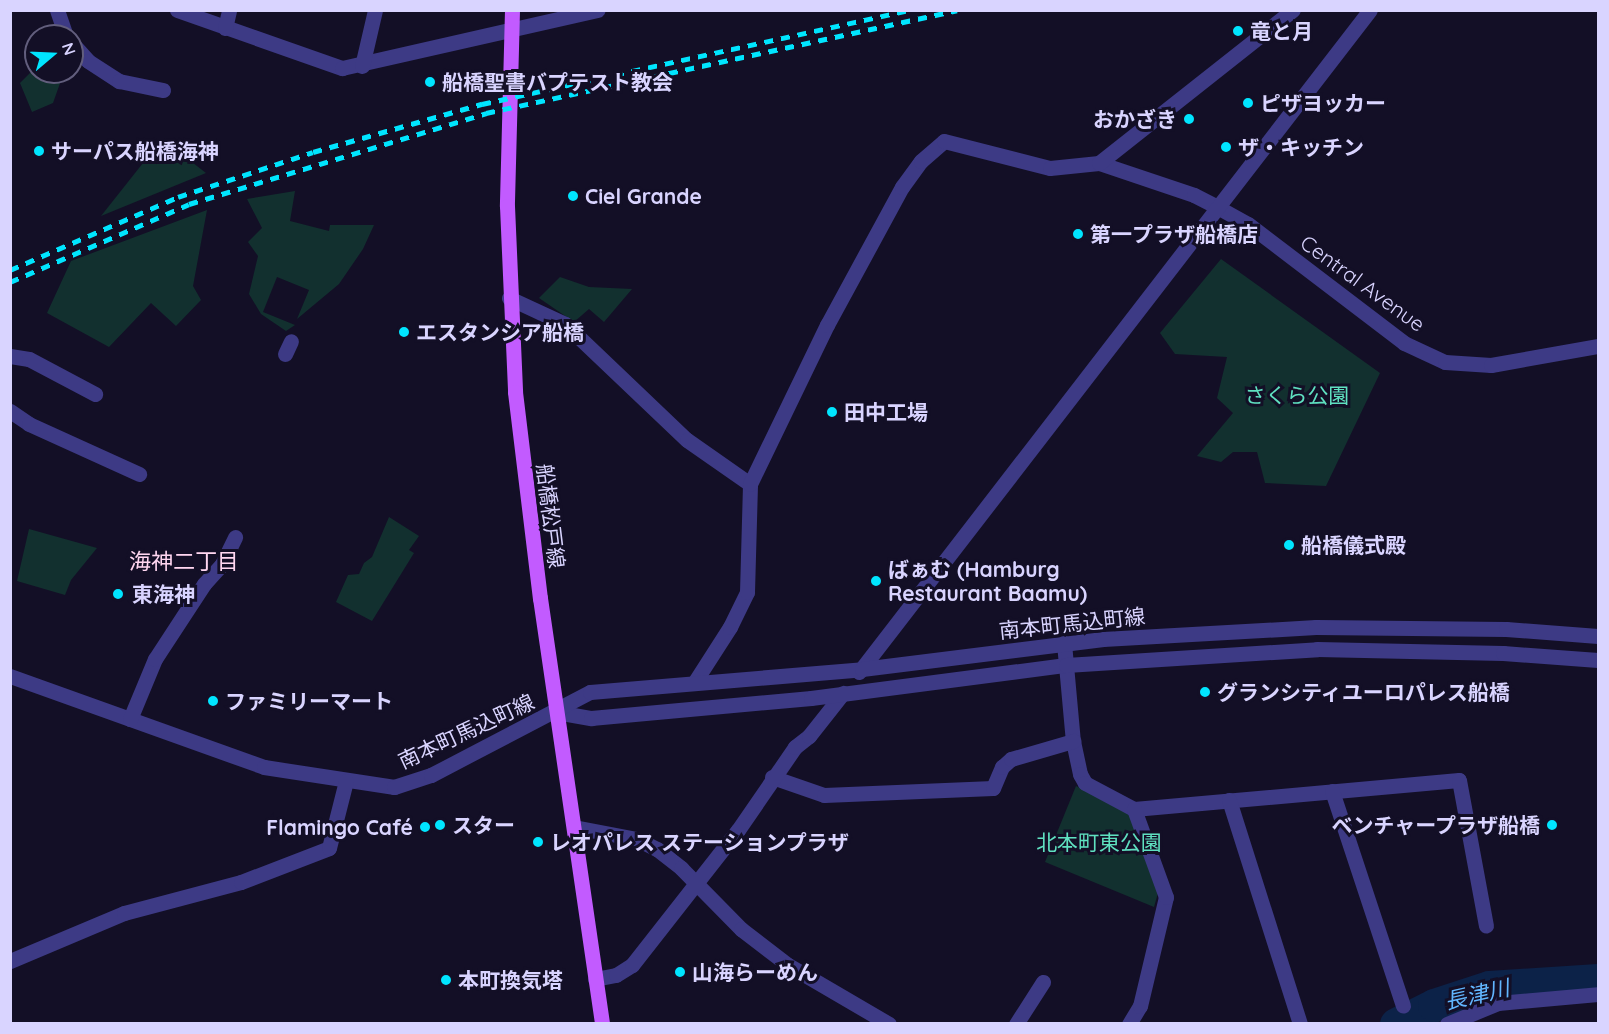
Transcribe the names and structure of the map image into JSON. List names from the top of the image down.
{
  "streets": {
    "main road": ["船橋松戸線"],
    "street": ["Central Avenue", "南本町馬込町線"]
  },
  "crossings": [
    ["船橋松戸線", "南本町馬込町線"]
  ],
  "districts": ["海神二丁目"],
  "water": ["長津川"],
  "parks": ["さくら公園", "北本町東公園"],
  "places": [
    "竜と月",
    "船橋聖書バプテスト教会",
    "ピザヨッカー",
    "おかざき",
    "ザ・キッチン",
    "サーパス船橋海神",
    "Ciel Grande",
    "第一プラザ船橋店",
    "エスタンシア船橋",
    "田中工場",
    "船橋儀式殿",
    "ばぁむ (Hamburg Restaurant Baamu)",
    "東海神",
    "グランシティユーロパレス船橋",
    "ファミリーマート",
    "スター",
    "ベンチャープラザ船橋",
    "Flamingo Café",
    "レオパレス ステーションプラザ",
    "山海らーめん",
    "本町換気塔"
  ],
  "north": "right"
}
